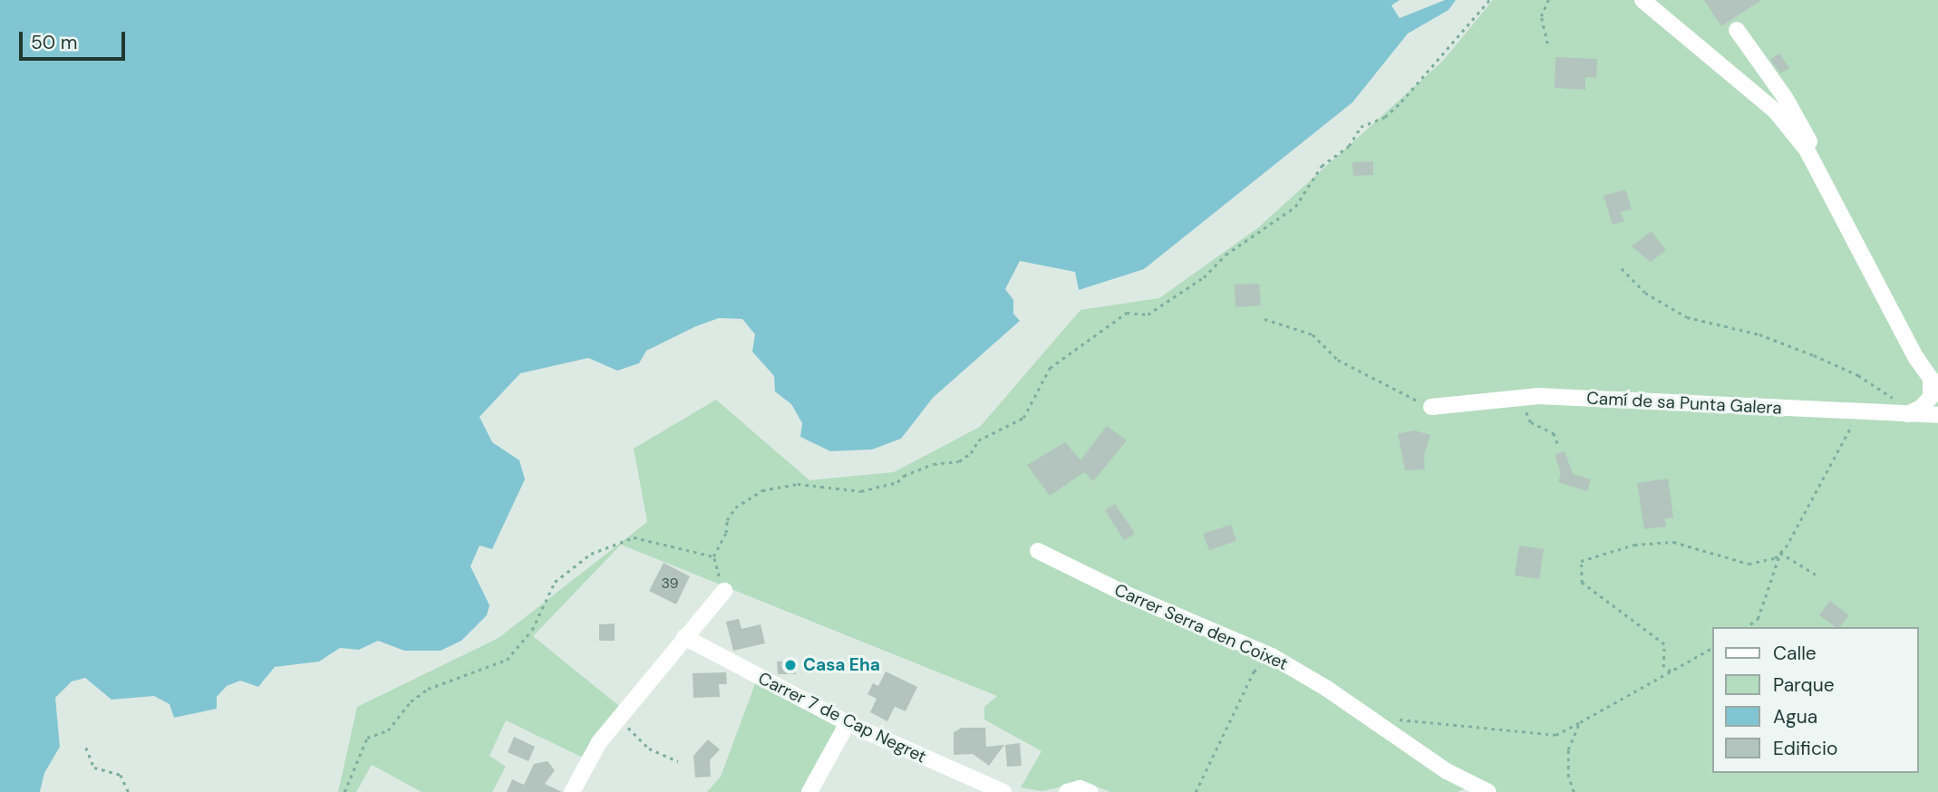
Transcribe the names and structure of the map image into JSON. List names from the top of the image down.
{
  "streets": {
    "street": ["Camí de sa Punta Galera", "Carrer Serra den Coixet", "Carrer 7 de Cap Negret"]
  },
  "places": ["Casa Eha"],
  "house_numbers": ["39"],
  "legend": [
    "Calle",
    "Parque",
    "Agua",
    "Edificio"
  ],
  "scale_bar": "50 m"
}
